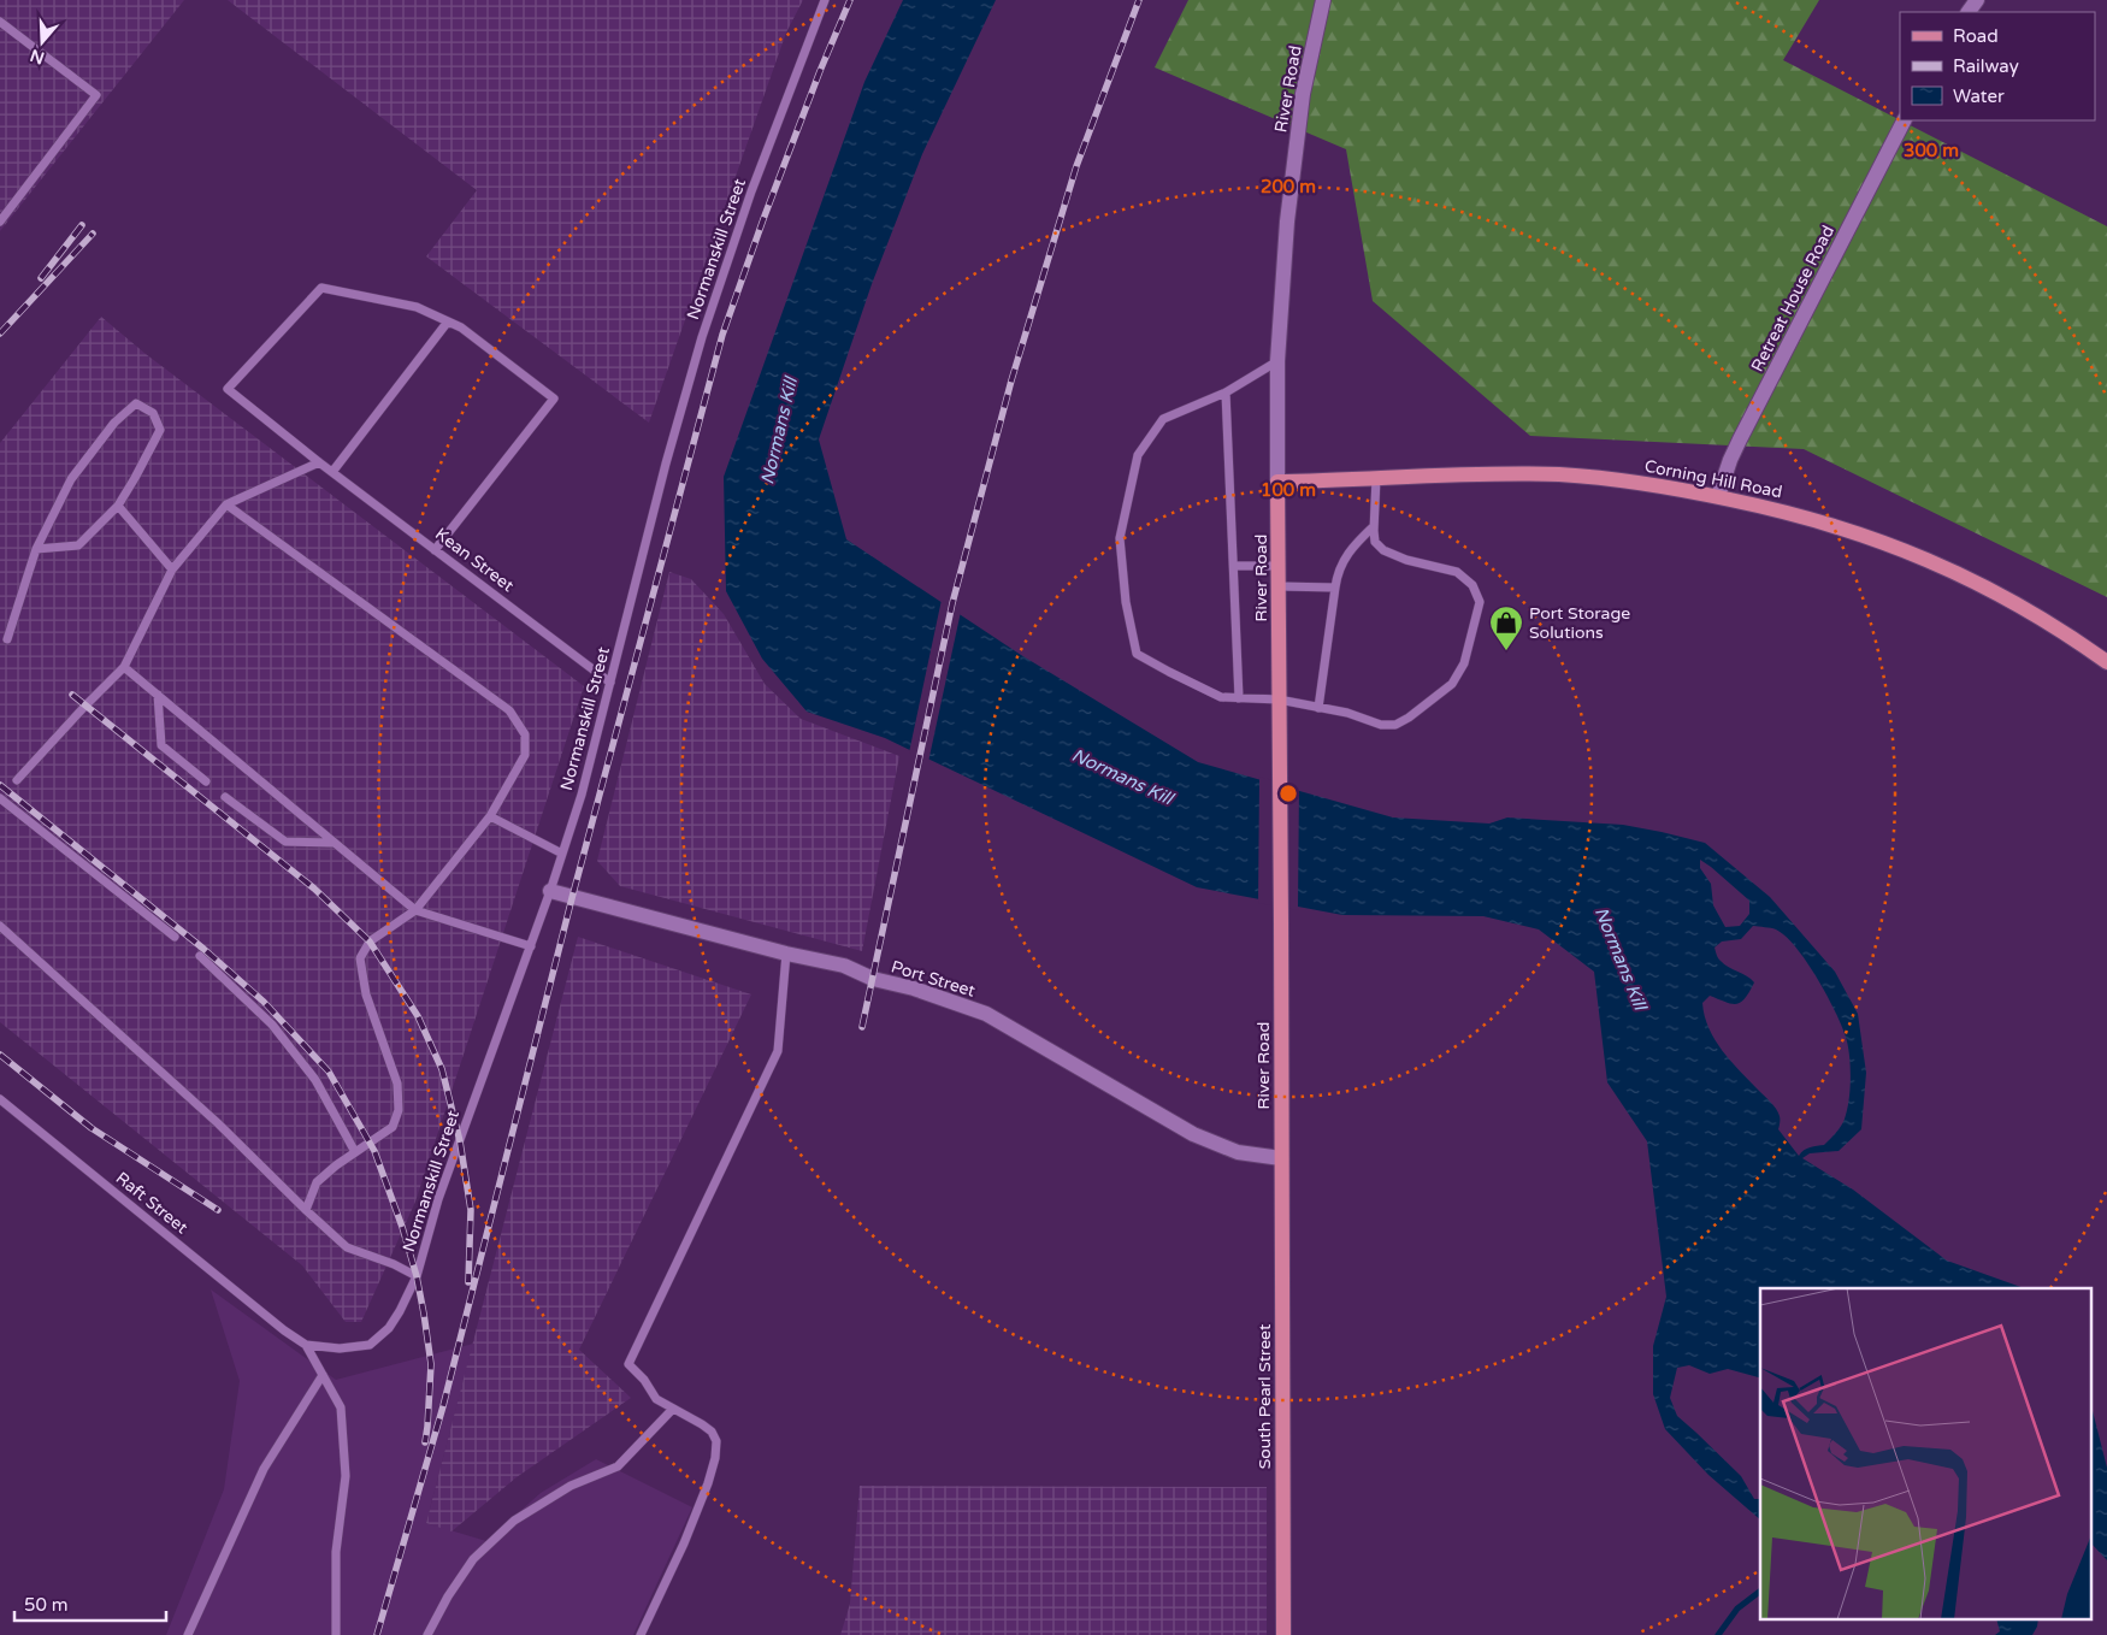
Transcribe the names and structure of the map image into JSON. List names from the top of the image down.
{
  "streets": {
    "main road": ["River Road", "Corning Hill Road", "South Pearl Street"],
    "street": ["Retreat House Road", "Port Street"],
    "lane": ["Normanskill Street", "Kean Street", "Raft Street"]
  },
  "crossings": [
    ["River Road", "Corning Hill Road"],
    ["River Road", "Port Street"],
    ["River Road", "South Pearl Street"],
    ["Normanskill Street", "Kean Street"],
    ["Normanskill Street", "Port Street"],
    ["Normanskill Street", "Raft Street"],
    ["Retreat House Road", "Corning Hill Road"],
    ["Port Street", "South Pearl Street"]
  ],
  "water": ["Normans Kill"],
  "places": {
    "shop": ["Port Storage Solutions"]
  },
  "legend": ["Road", "Railway", "Water"],
  "scale_bar": "50 m",
  "north": "bottom",
  "rings": ["300 m", "200 m", "100 m"]
}
